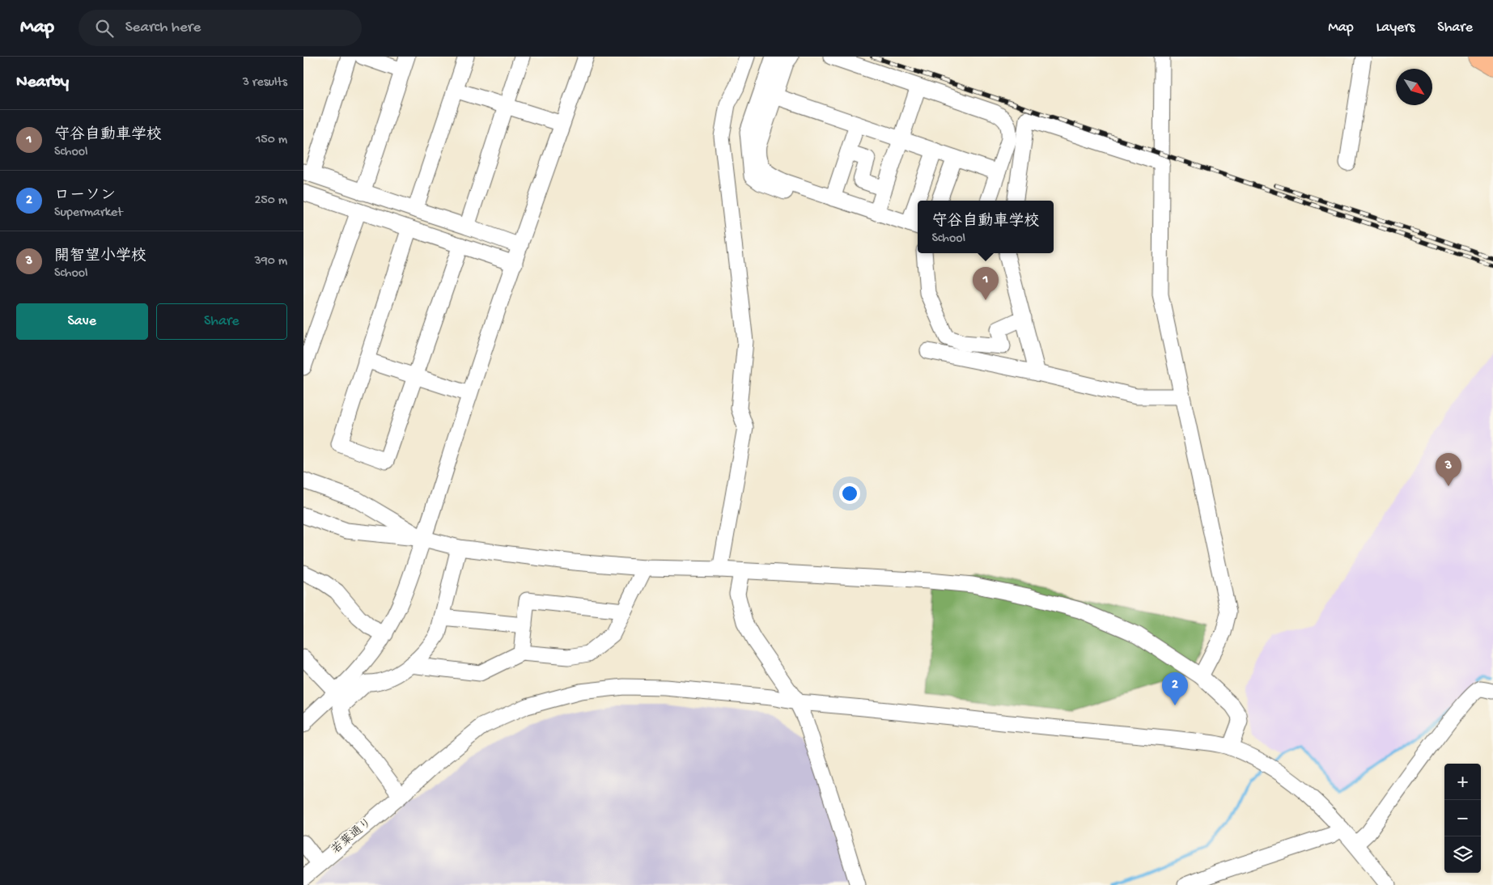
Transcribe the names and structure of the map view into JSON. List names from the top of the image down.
{
  "streets": {
    "street": ["若葉通り"]
  },
  "north": "bottom right",
  "page": {
    "header": "Map",
    "search": "Search here",
    "nav": ["Map", "Layers", "Share"],
    "heading": ["Nearby", "3 results"],
    "list": [
      {
        "mark": "1",
        "name": "守谷自動車学校",
        "note": "School",
        "value": "150 m"
      },
      {
        "mark": "2",
        "name": "ローソン",
        "note": "Supermarket",
        "value": "250 m"
      },
      {
        "mark": "3",
        "name": "開智望小学校",
        "note": "School",
        "value": "390 m"
      }
    ],
    "popup": ["守谷自動車学校", "School"],
    "pins": ["1", "3", "2"],
    "buttons": ["Save", "Share"],
    "map_buttons": ["+", "−"]
  }
}
